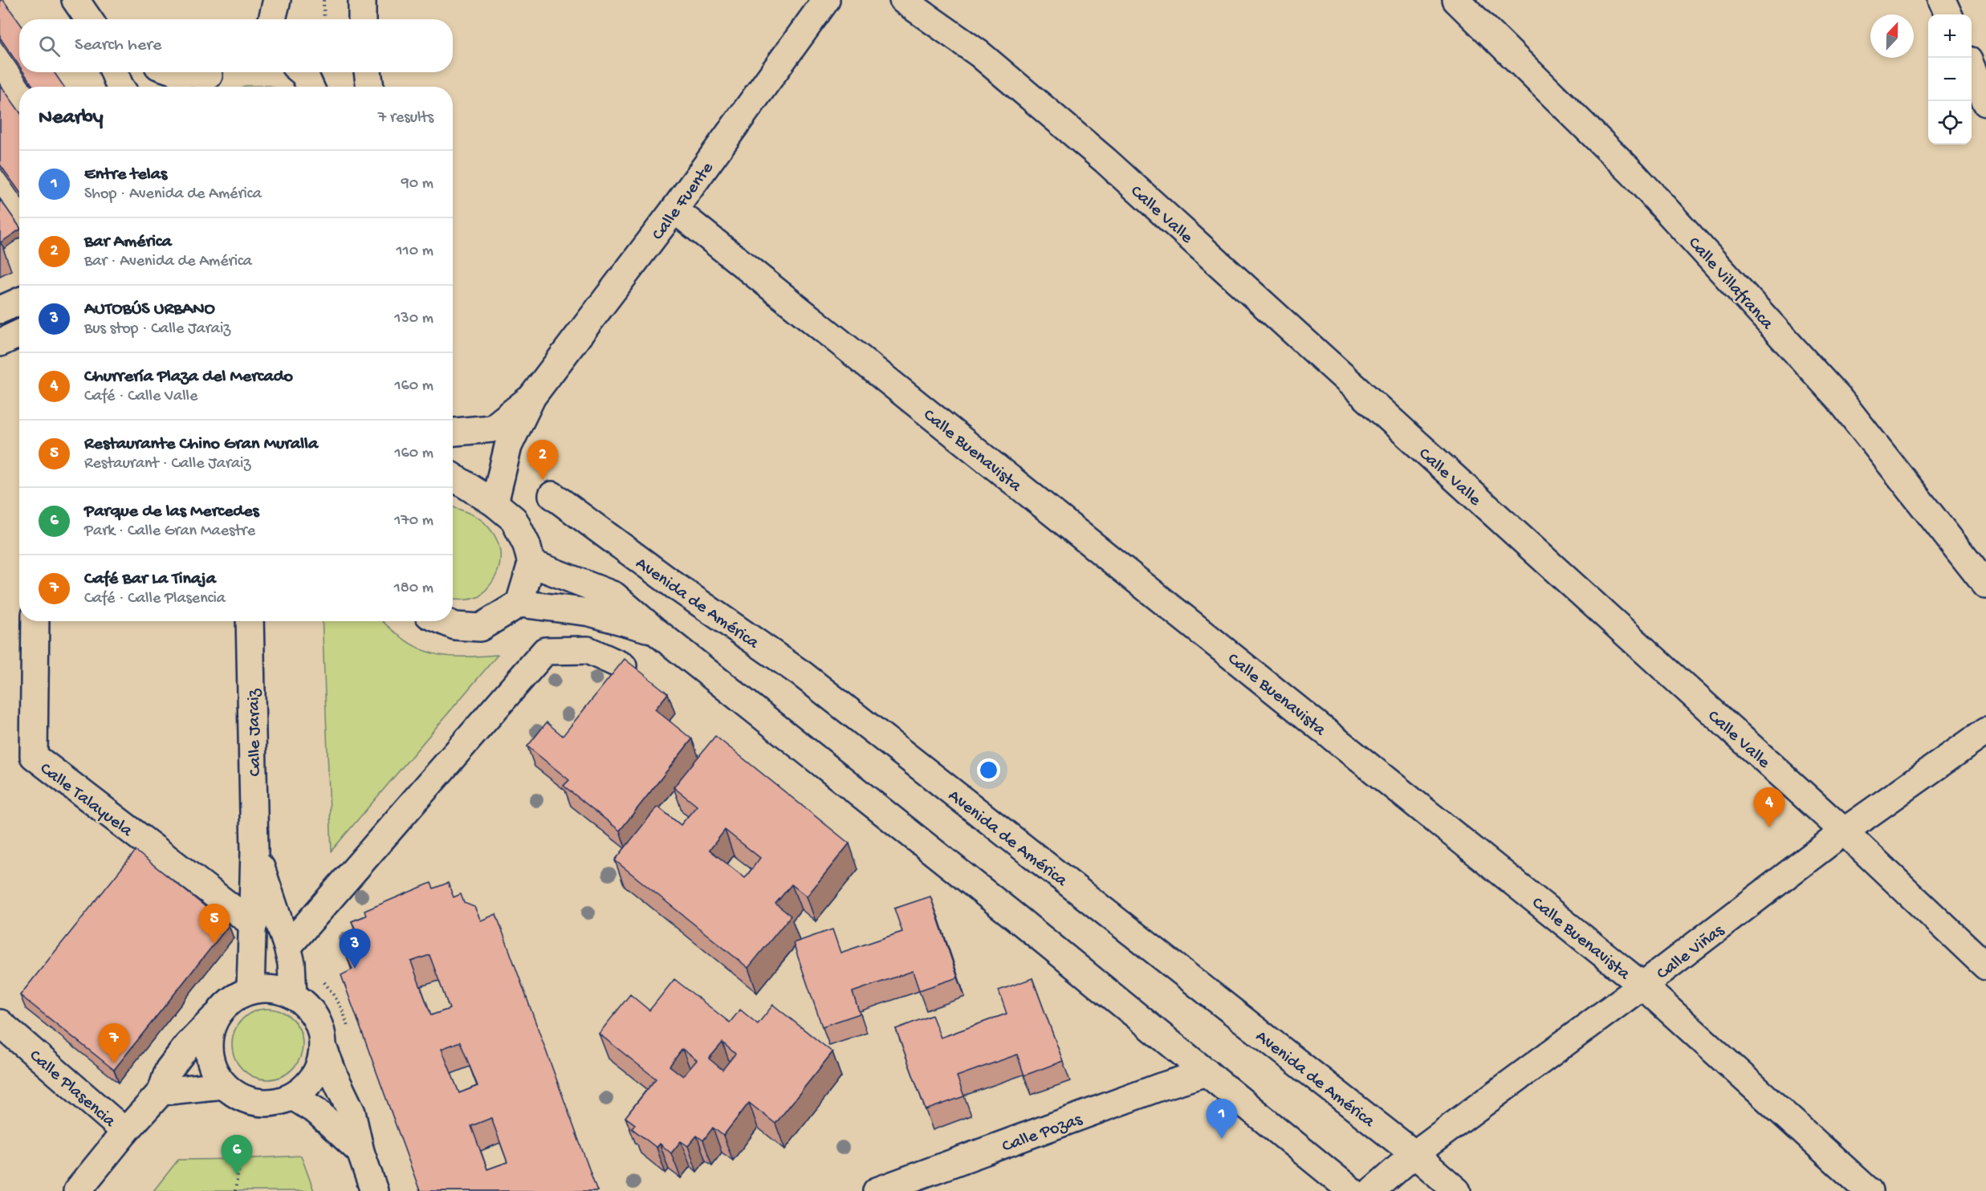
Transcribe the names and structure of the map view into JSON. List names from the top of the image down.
{
  "streets": {
    "street": [
      "Calle Fuente",
      "Calle Valle",
      "Calle Villafranca",
      "Calle Buenavista",
      "Avenida de América",
      "Calle Jaraiz",
      "Calle Talayuela",
      "Calle Viñas",
      "Calle Plasencia",
      "Calle Pozas"
    ]
  },
  "crossings": [
    ["Calle Fuente", "Calle Buenavista"],
    ["Calle Valle", "Calle Viñas"],
    ["Calle Buenavista", "Calle Viñas"],
    ["Avenida de América", "Calle Viñas"],
    ["Calle Jaraiz", "Calle Talayuela"]
  ],
  "north": "top",
  "page": {
    "map_buttons": ["+", "−"],
    "search": "Search here",
    "heading": ["Nearby", "7 results"],
    "list": [
      {
        "mark": "1",
        "name": "Entre telas",
        "note": "Shop · Avenida de América",
        "value": "90 m"
      },
      {
        "mark": "2",
        "name": "Bar América",
        "note": "Bar · Avenida de América",
        "value": "110 m"
      },
      {
        "mark": "3",
        "name": "AUTOBÚS URBANO",
        "note": "Bus stop · Calle Jaraiz",
        "value": "130 m"
      },
      {
        "mark": "4",
        "name": "Churrería Plaza del Mercado",
        "note": "Café · Calle Valle",
        "value": "160 m"
      },
      {
        "mark": "5",
        "name": "Restaurante Chino Gran Muralla",
        "note": "Restaurant · Calle Jaraiz",
        "value": "160 m"
      },
      {
        "mark": "6",
        "name": "Parque de las Mercedes",
        "note": "Park · Calle Gran Maestre",
        "value": "170 m"
      },
      {
        "mark": "7",
        "name": "Café Bar La Tinaja",
        "note": "Café · Calle Plasencia",
        "value": "180 m"
      }
    ],
    "pins": [
      "2",
      "4",
      "5",
      "3",
      "7",
      "1",
      "6"
    ]
  }
}
